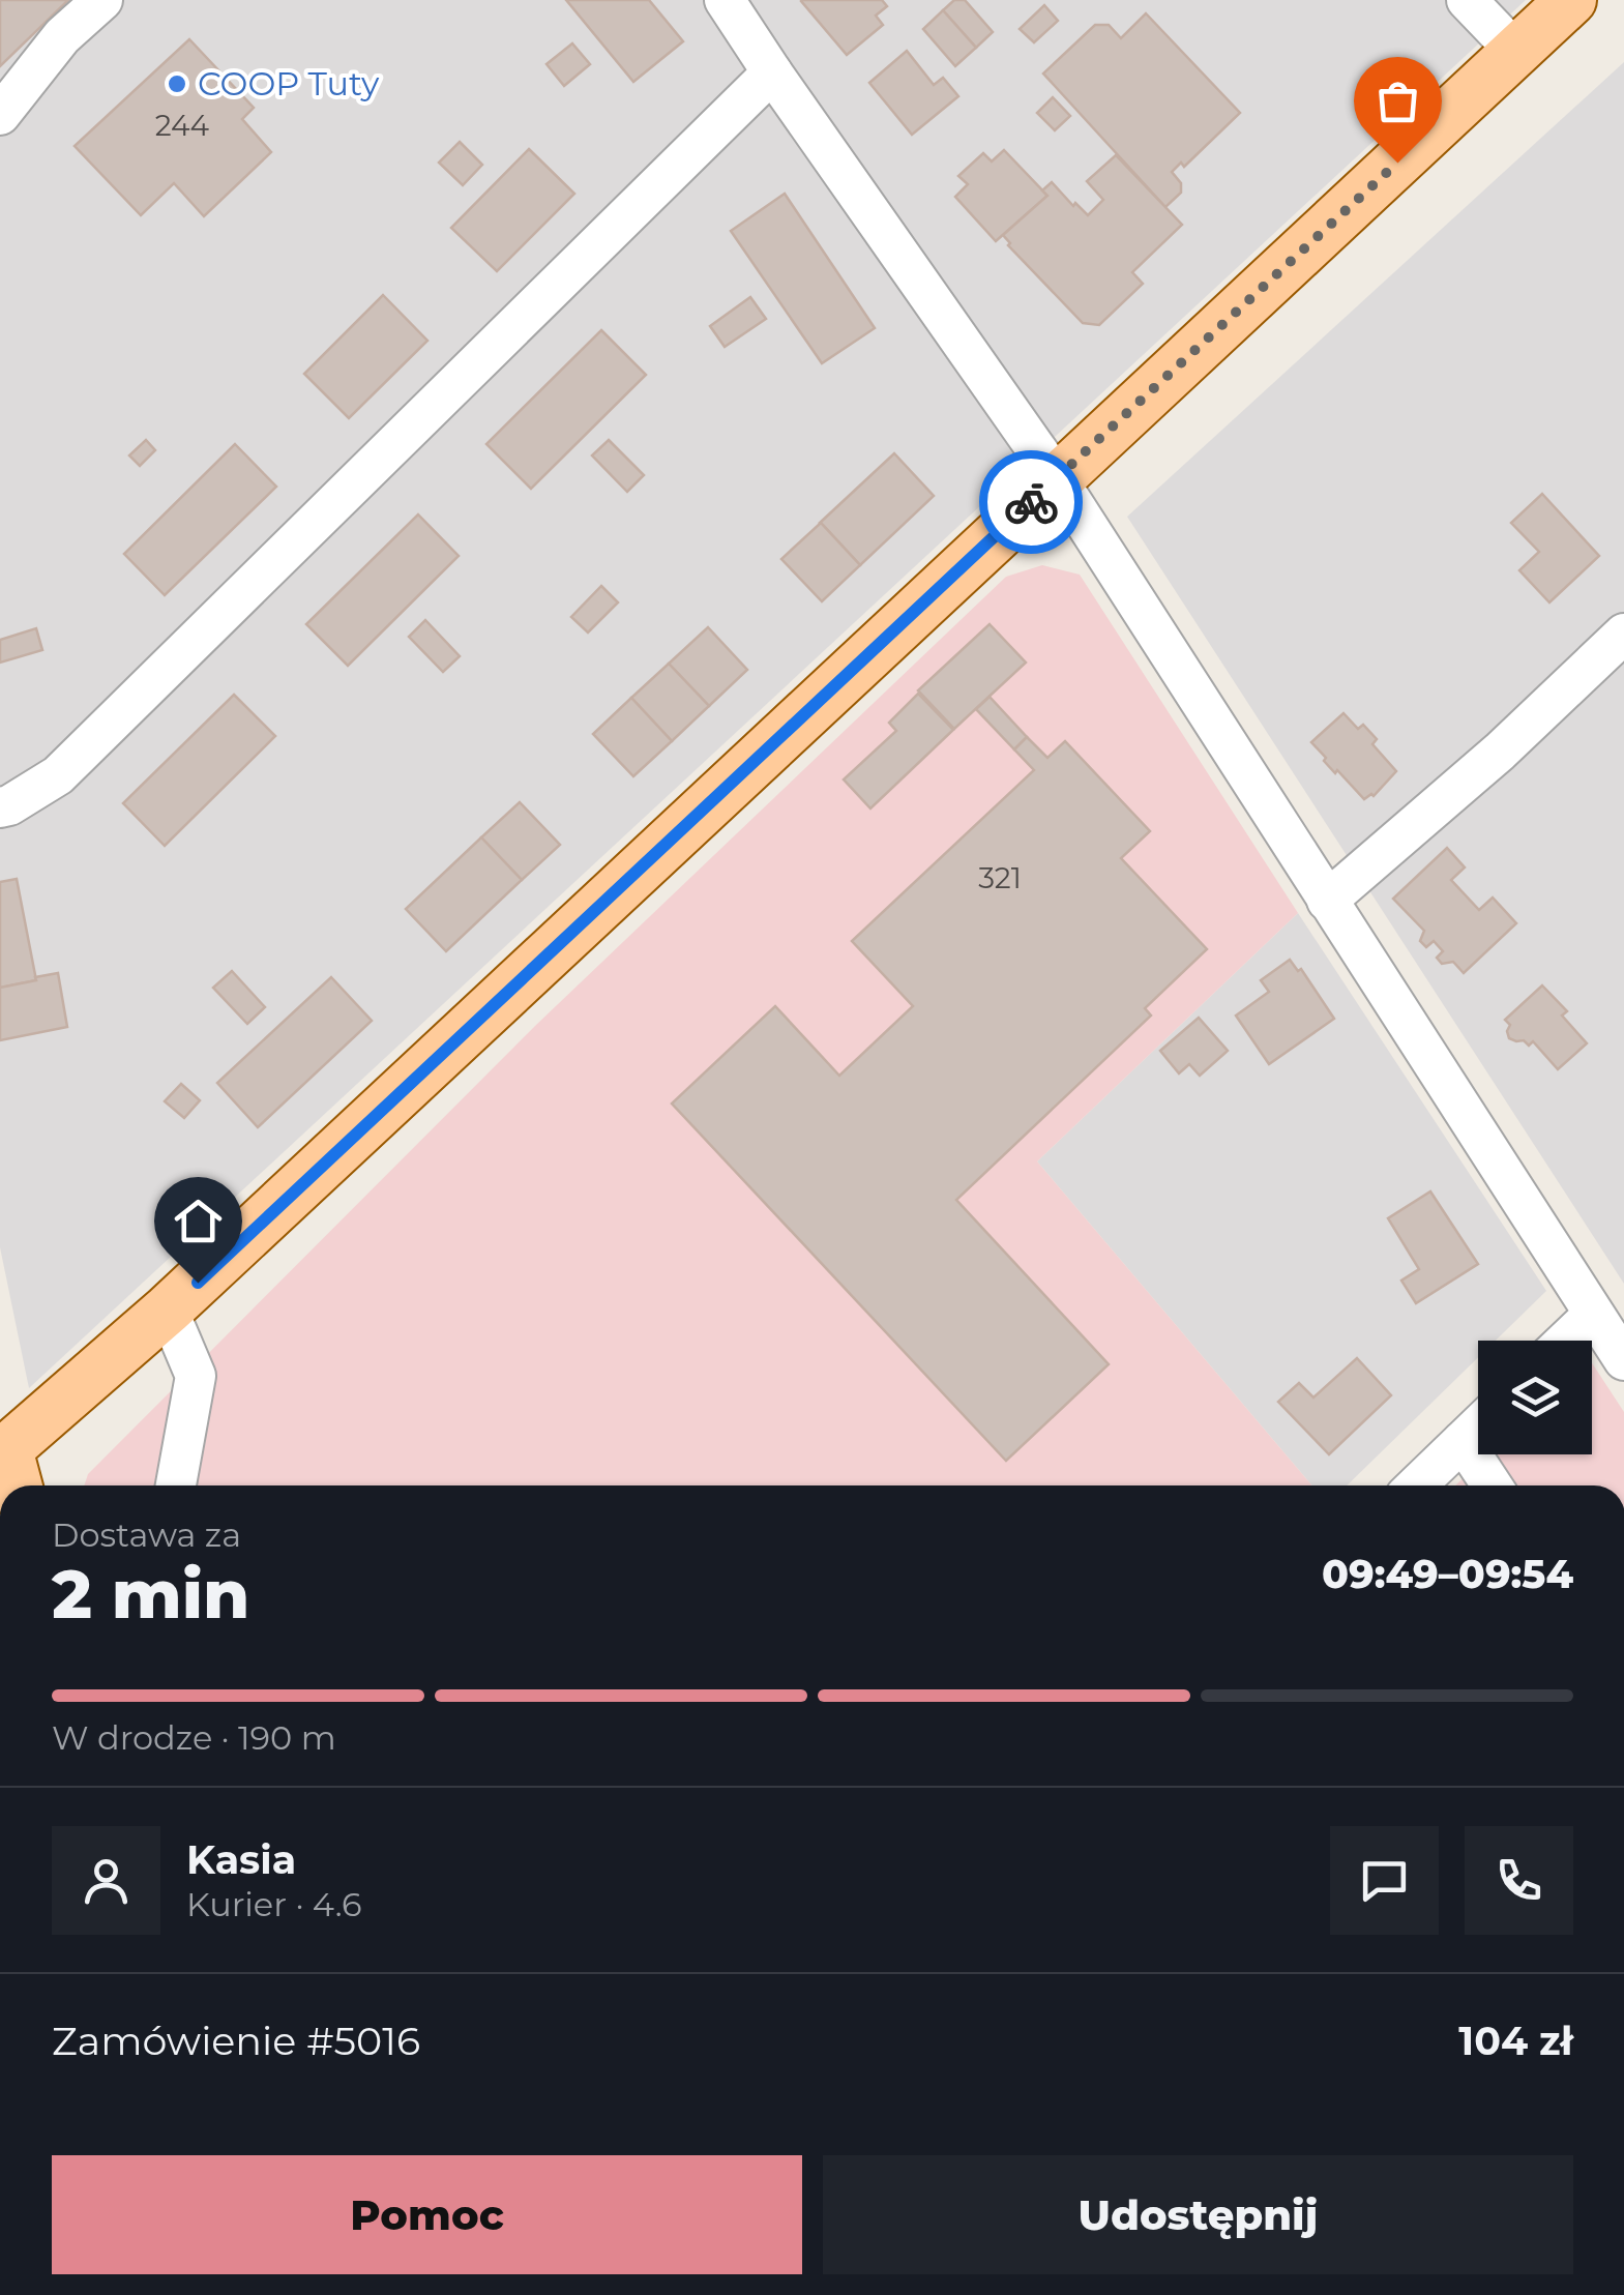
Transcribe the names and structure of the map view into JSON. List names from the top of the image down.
{
  "places": ["COOP Tuty"],
  "house_numbers": ["244", "321"],
  "page": {
    "heading": ["2 min", "Dostawa za", "09:49–09:54"],
    "panel": [
      "Kasia",
      "Kurier · 4.6",
      "Zamówienie #5016",
      "104 zł"
    ],
    "bar": "W drodze · 190 m",
    "buttons": ["Pomoc", "Udostępnij"]
  }
}
